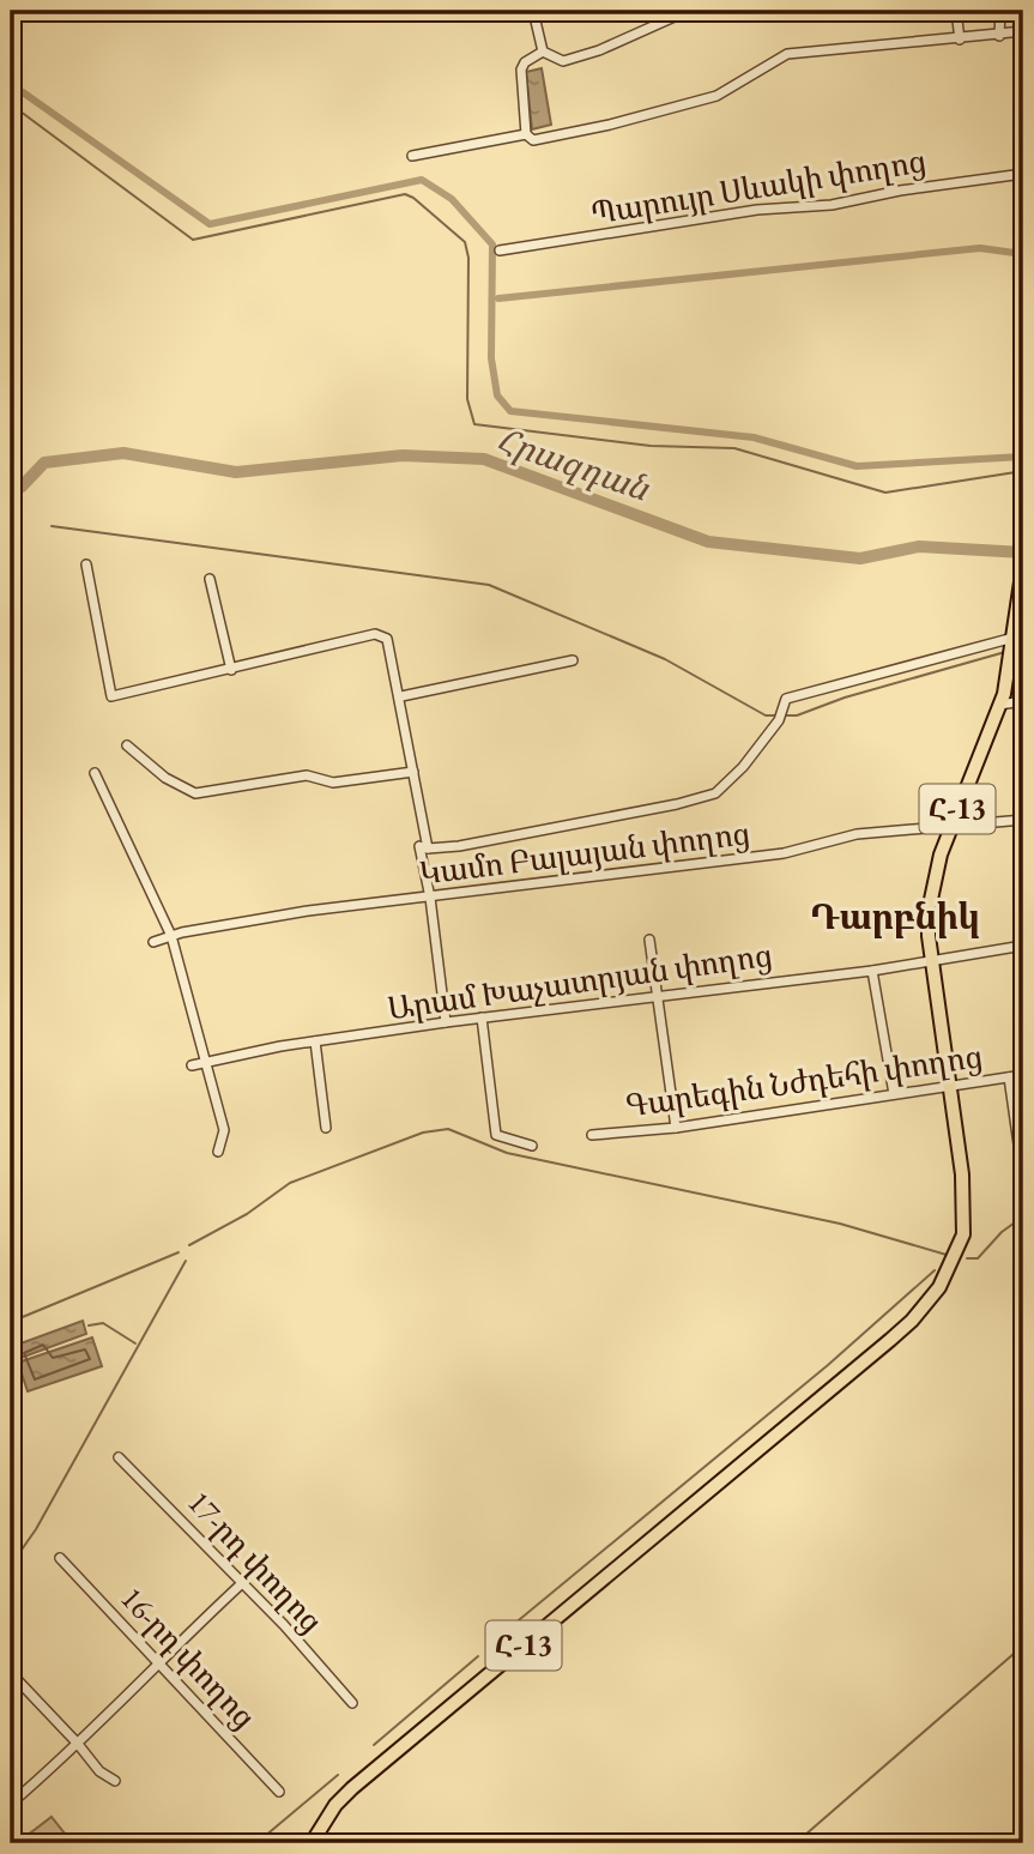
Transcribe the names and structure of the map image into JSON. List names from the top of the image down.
{
  "streets": {
    "main road": ["Հ-13"],
    "street": [
      "Պարույր Սևակի փողոց",
      "Կամո Բալայան փողոց",
      "Արամ Խաչատրյան փողոց",
      "Գարեգին Նժդեհի փողոց",
      "17-րդ փողոց",
      "16-րդ փողոց"
    ]
  },
  "crossings": [
    ["Հ-13", "Կամո Բալայան փողոց"],
    ["Հ-13", "Արամ Խաչատրյան փողոց"],
    ["Հ-13", "Գարեգին Նժդեհի փողոց"]
  ],
  "districts": ["Դարբնիկ"],
  "water": ["Հրազդան"]
}
